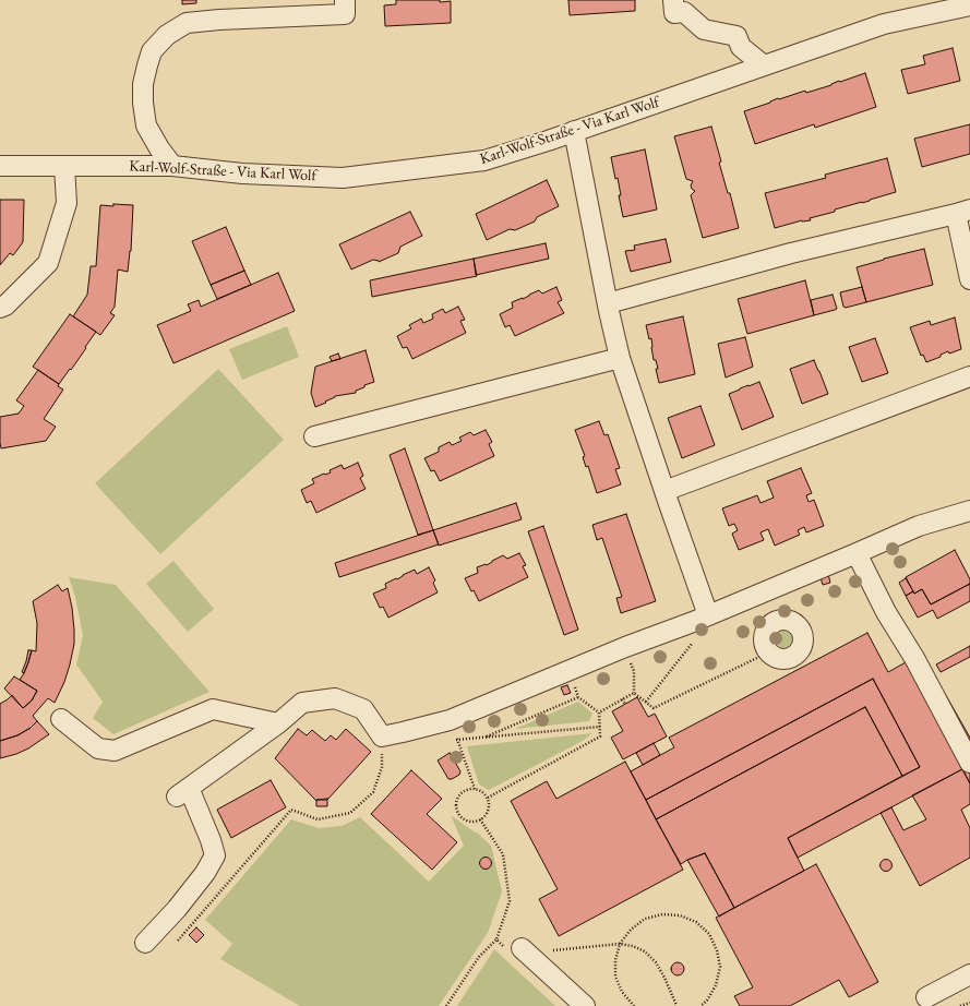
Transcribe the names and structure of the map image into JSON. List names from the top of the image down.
{
  "streets": {
    "street": ["Karl-Wolf-Straße - Via Karl Wolf"]
  }
}
